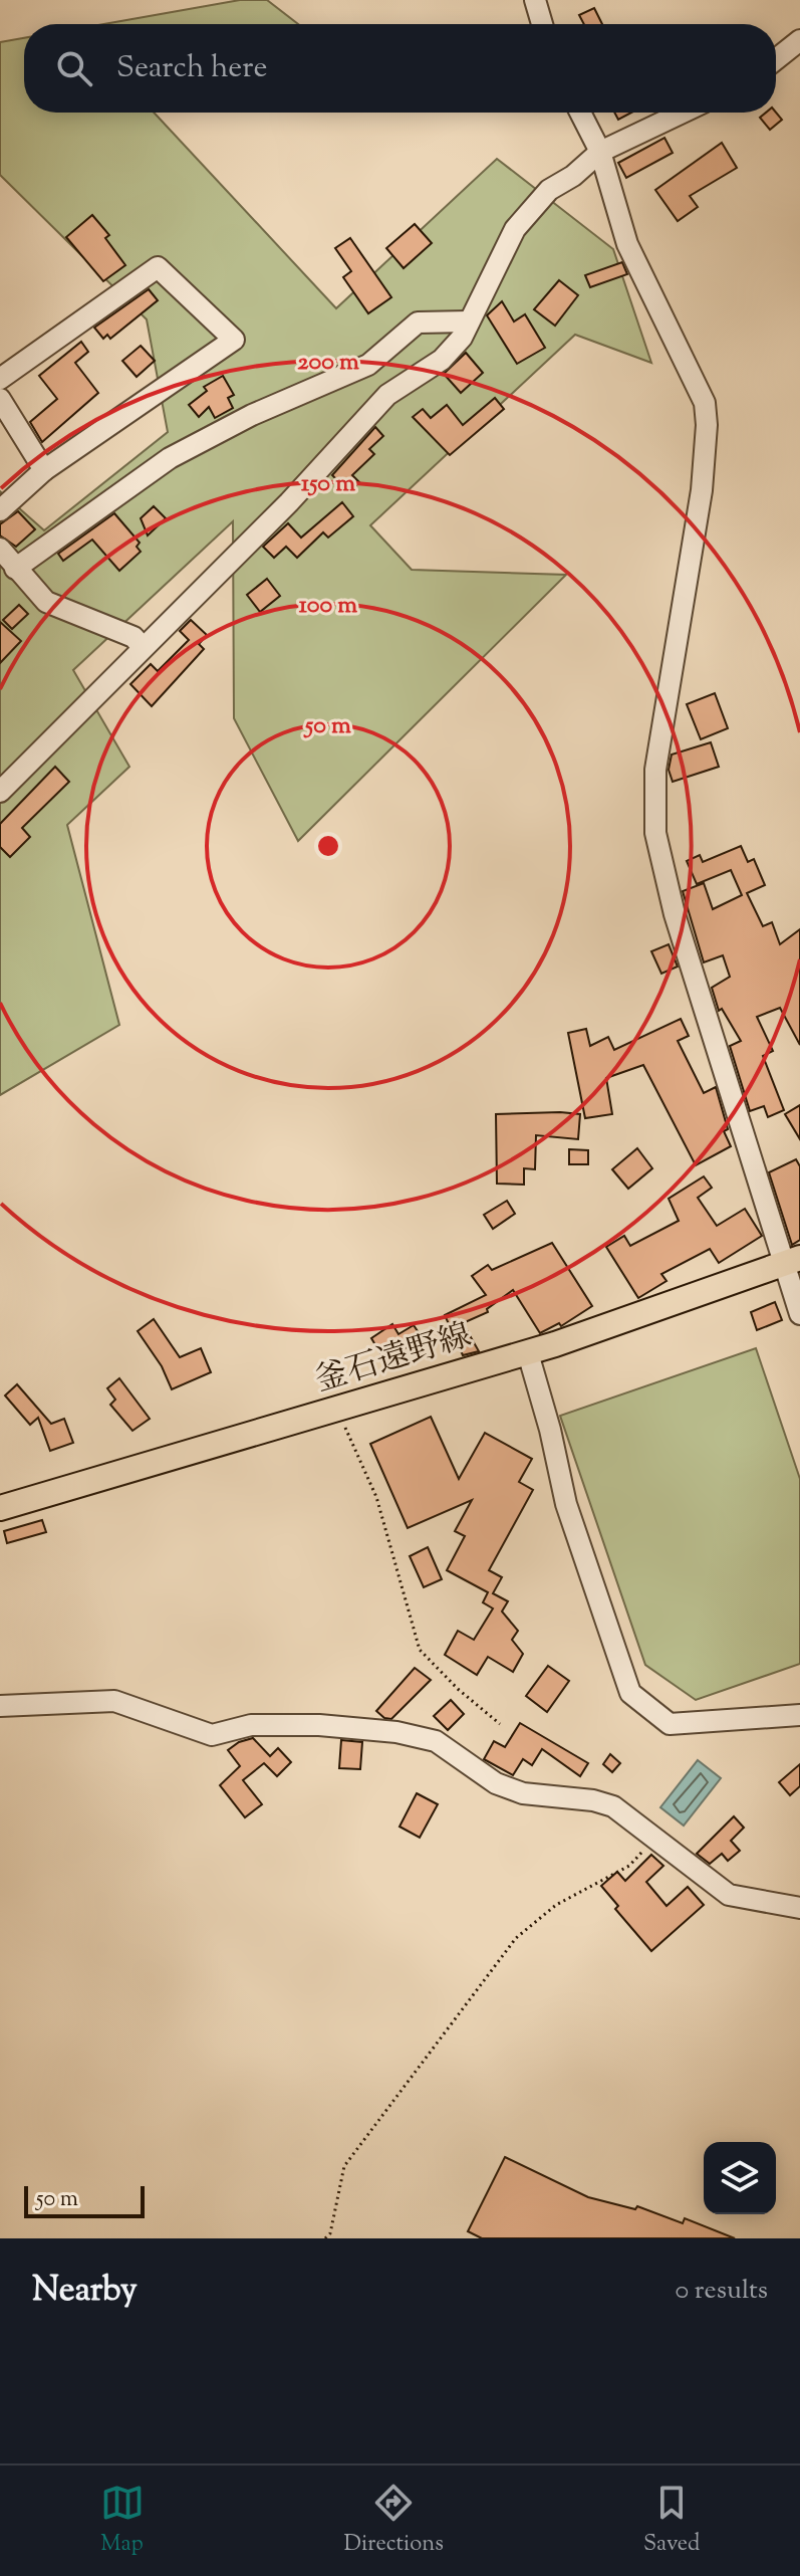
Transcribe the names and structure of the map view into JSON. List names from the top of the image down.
{
  "streets": {
    "main road": ["釜石遠野線"]
  },
  "scale_bar": "50 m",
  "page": {
    "search": "Search here",
    "scale": "50 m",
    "heading": ["Nearby", "0 results"],
    "nav": ["Map", "Directions", "Saved"]
  },
  "rings": [
    "200 m",
    "150 m",
    "100 m",
    "50 m"
  ]
}
